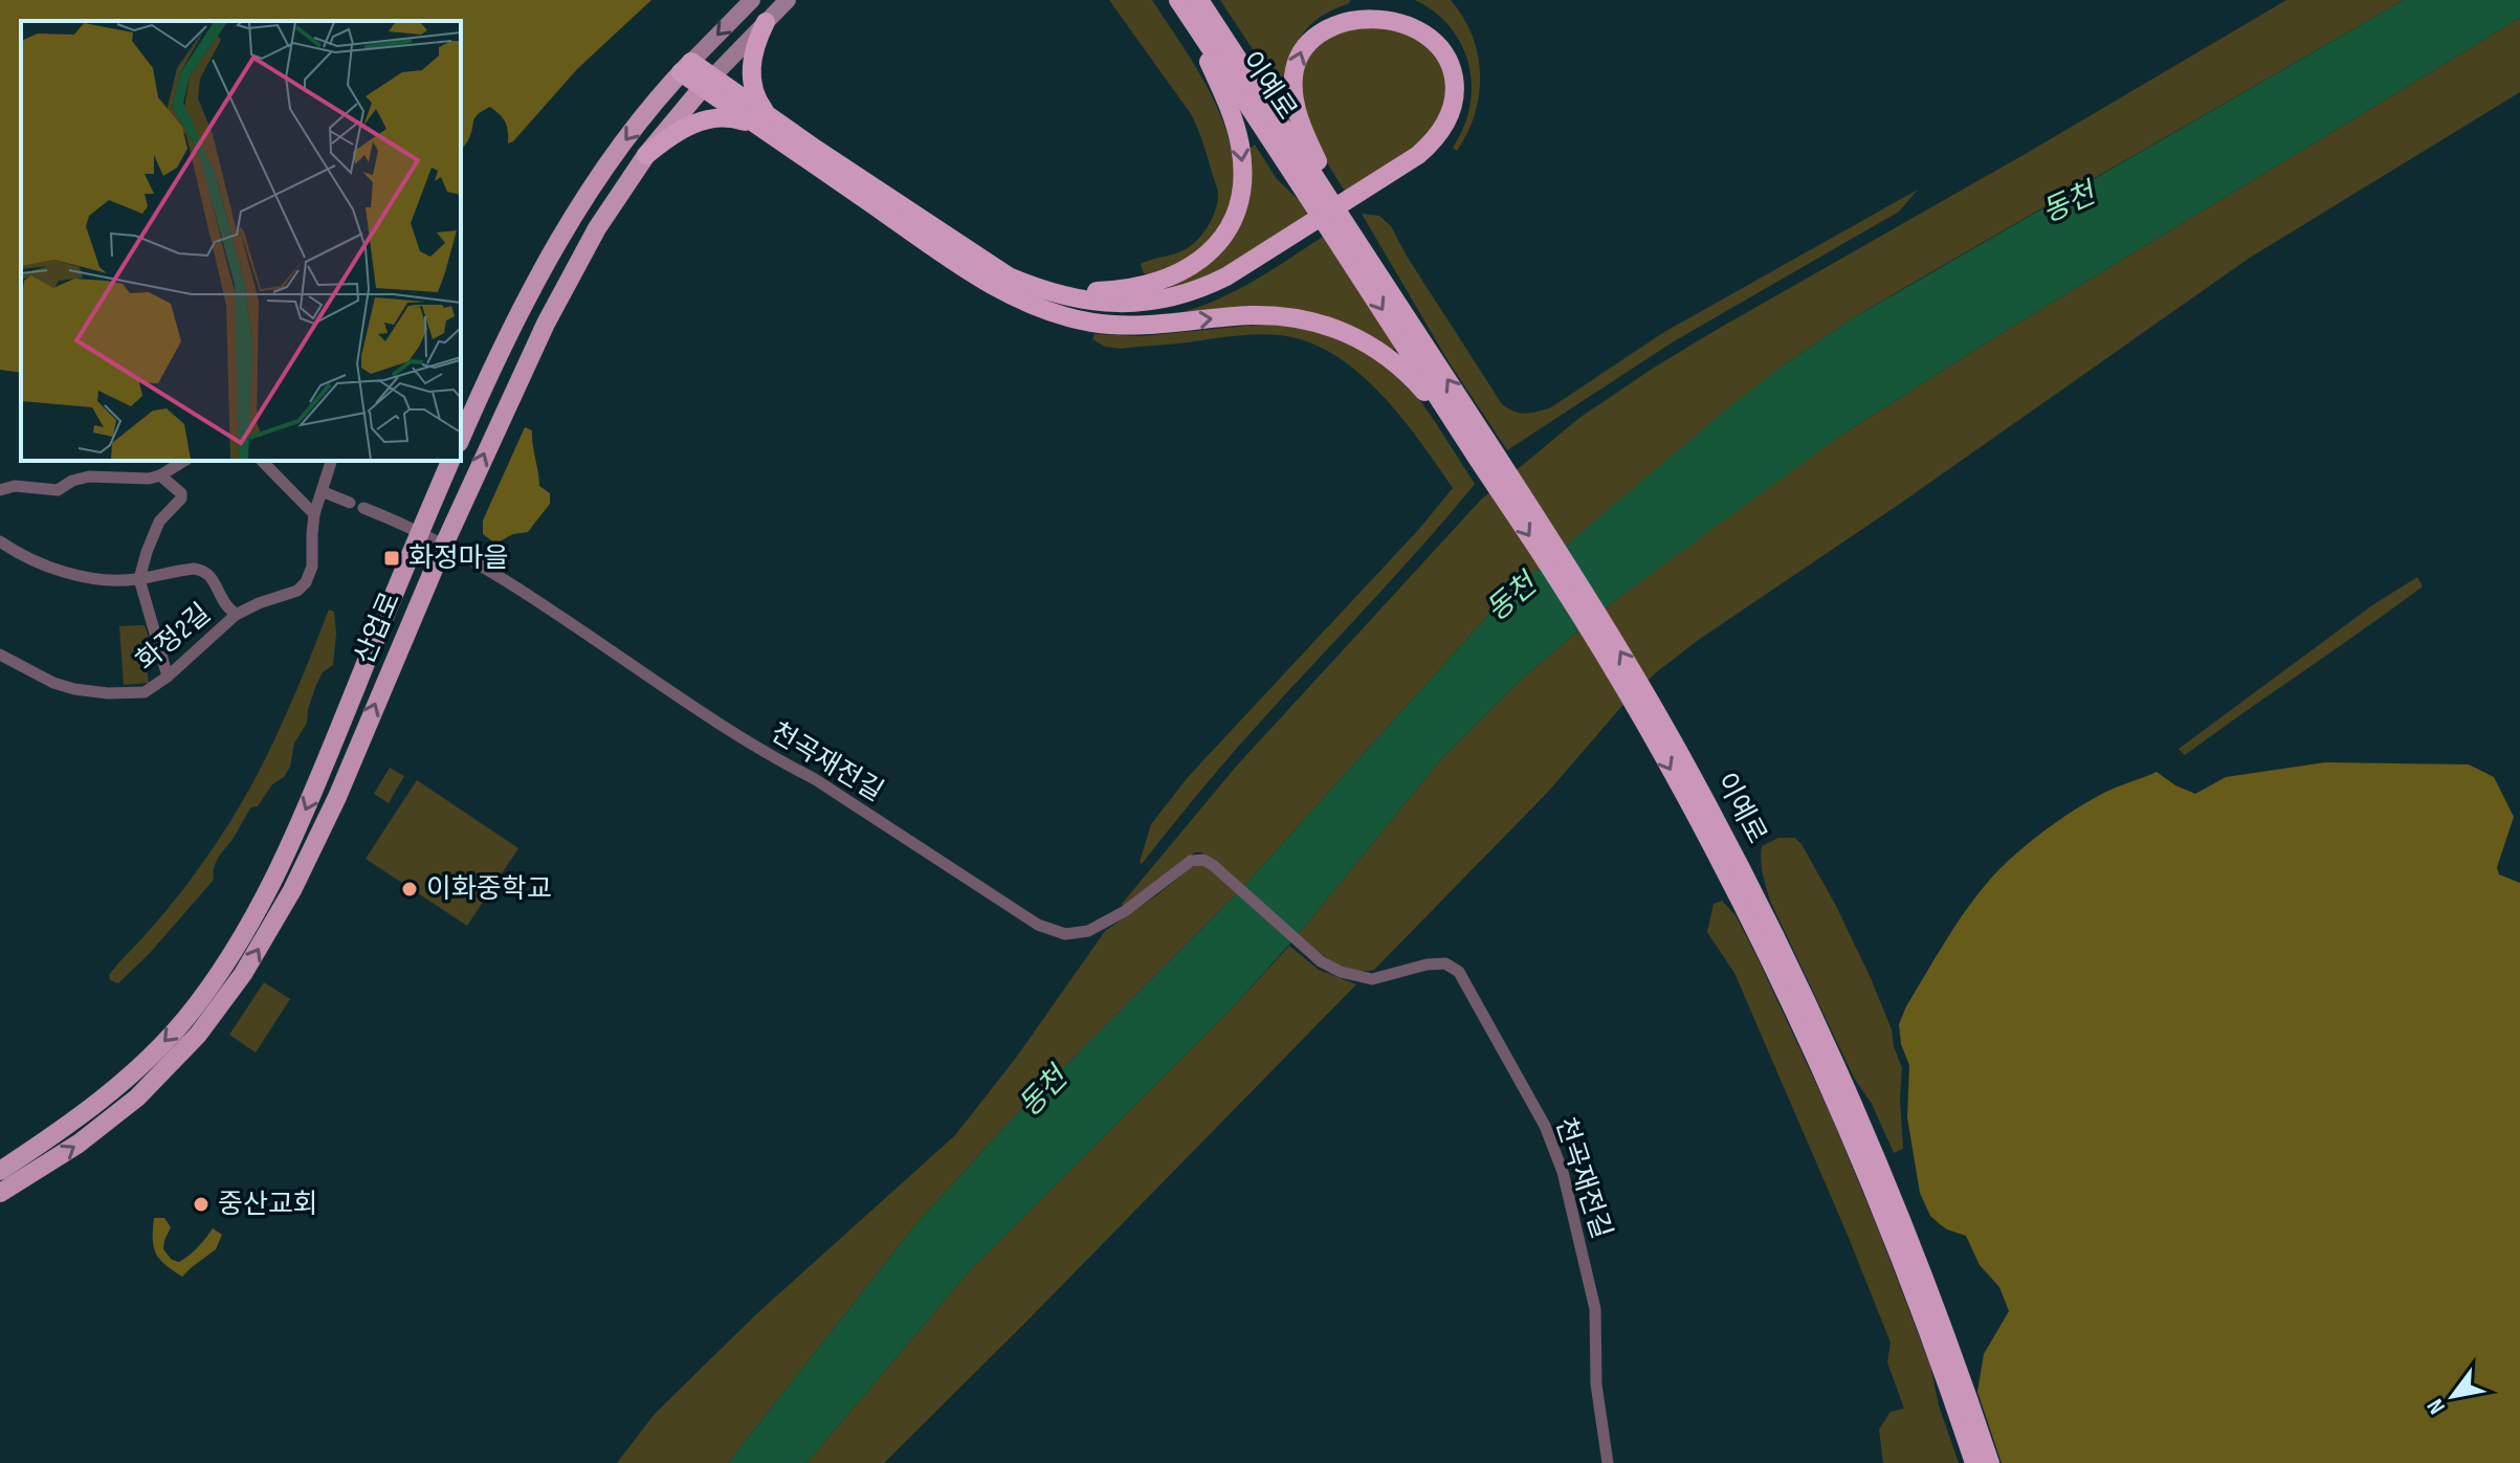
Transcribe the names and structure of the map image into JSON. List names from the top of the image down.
{
  "streets": {
    "highway": ["이예로"],
    "main road": ["산업로"],
    "street": ["화정2길", "천곡재전길"]
  },
  "crossings": [
    ["산업로", "천곡재전길"]
  ],
  "water": ["동천"],
  "places": {
    "transit": ["화정마을"],
    "other": ["이화중학교", "중산교회"]
  },
  "north": "bottom left"
}
